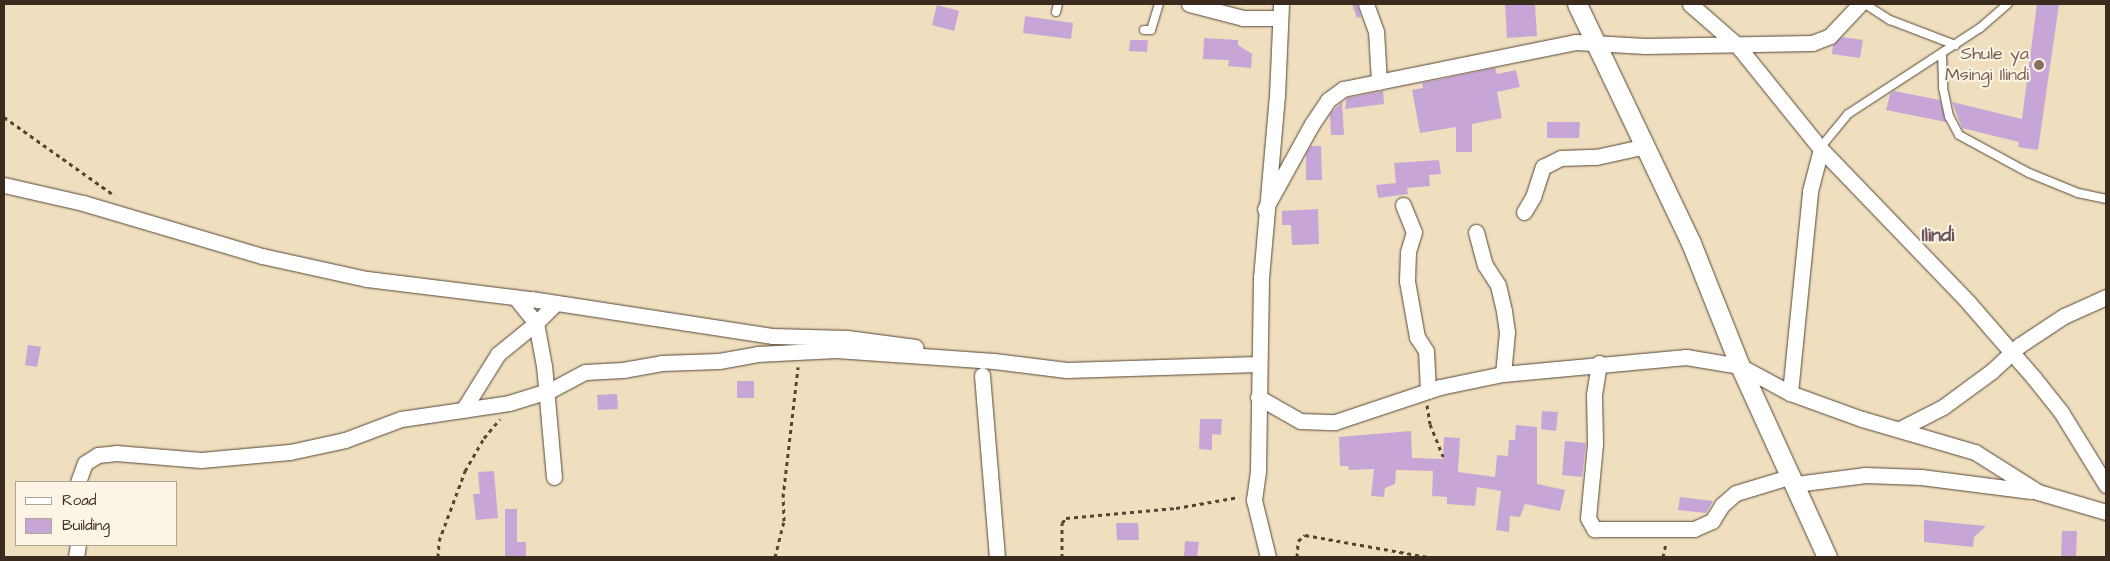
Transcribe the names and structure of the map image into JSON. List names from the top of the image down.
{
  "districts": ["Ilindi"],
  "places": ["Shule ya Msingi Ilindi"],
  "legend": ["Road", "Building"]
}
